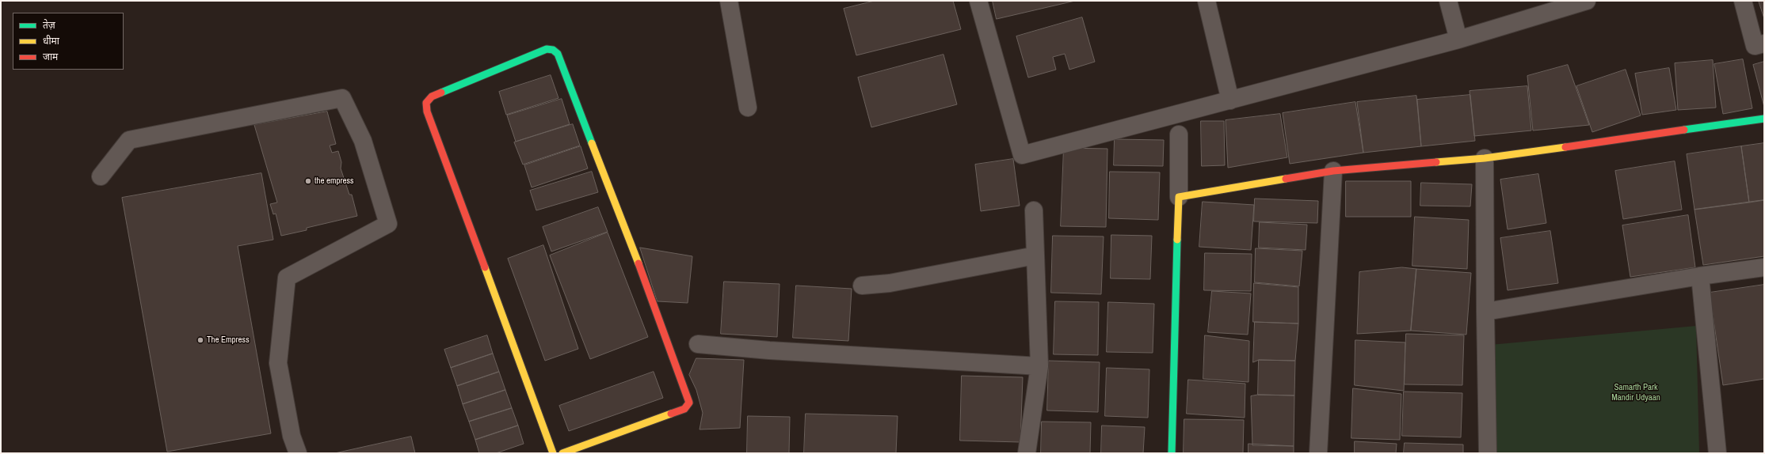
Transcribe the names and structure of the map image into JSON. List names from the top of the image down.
{
  "parks": ["Samarth Park Mandir Udyaan"],
  "places": ["the empress", "The Empress"],
  "legend": ["तेज़", "धीमा", "जाम"]
}
